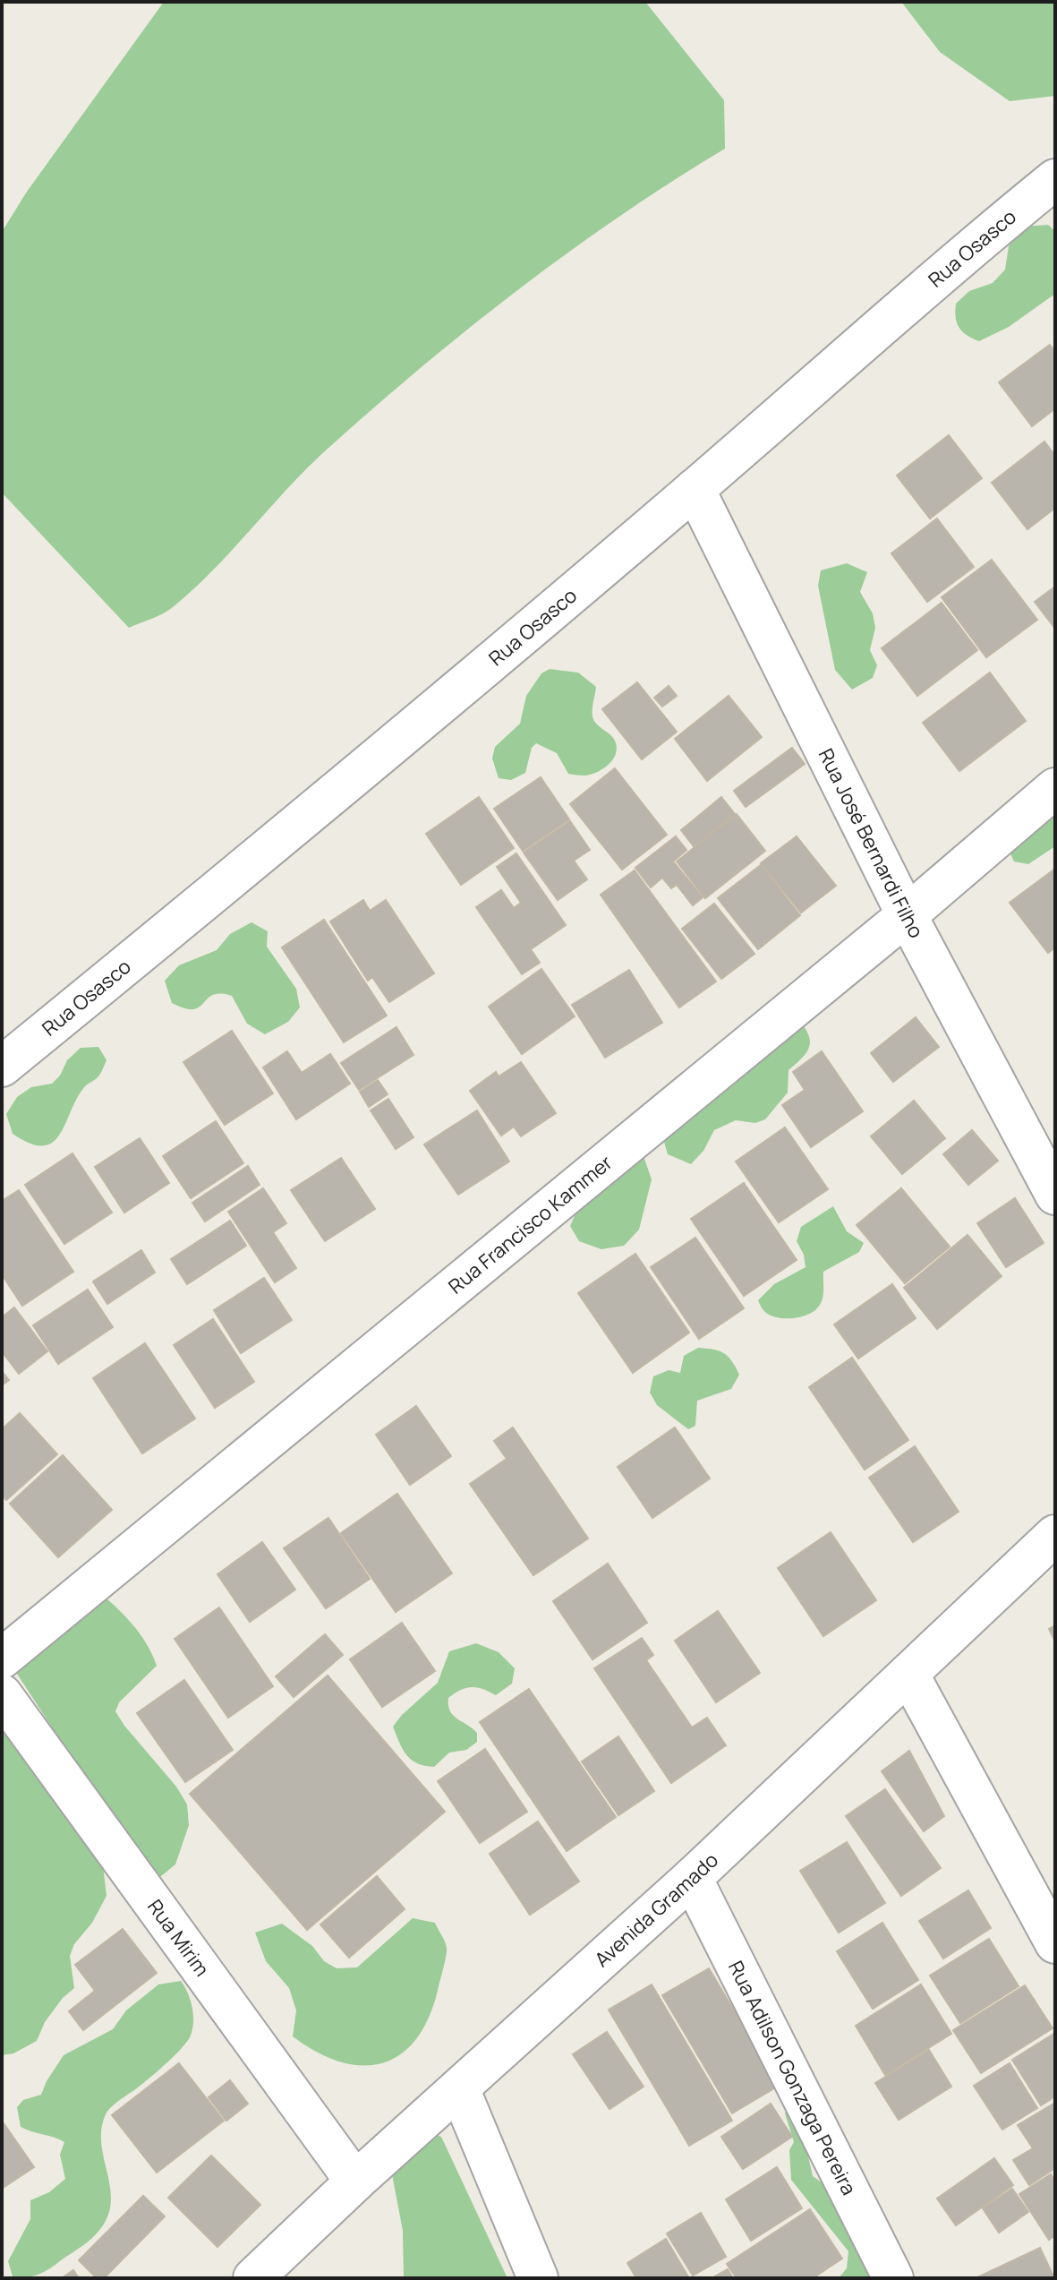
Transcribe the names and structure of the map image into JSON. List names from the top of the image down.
{
  "streets": {
    "street": [
      "Rua Osasco",
      "Rua José Bernardi Filho",
      "Rua Francisco Kammer",
      "Avenida Gramado",
      "Rua Mirim",
      "Rua Adilson Gonzaga Pereira"
    ]
  },
  "crossings": [
    ["Rua Osasco", "Rua José Bernardi Filho"],
    ["Rua José Bernardi Filho", "Rua Francisco Kammer"],
    ["Avenida Gramado", "Rua Mirim"],
    ["Avenida Gramado", "Rua Adilson Gonzaga Pereira"]
  ]
}
